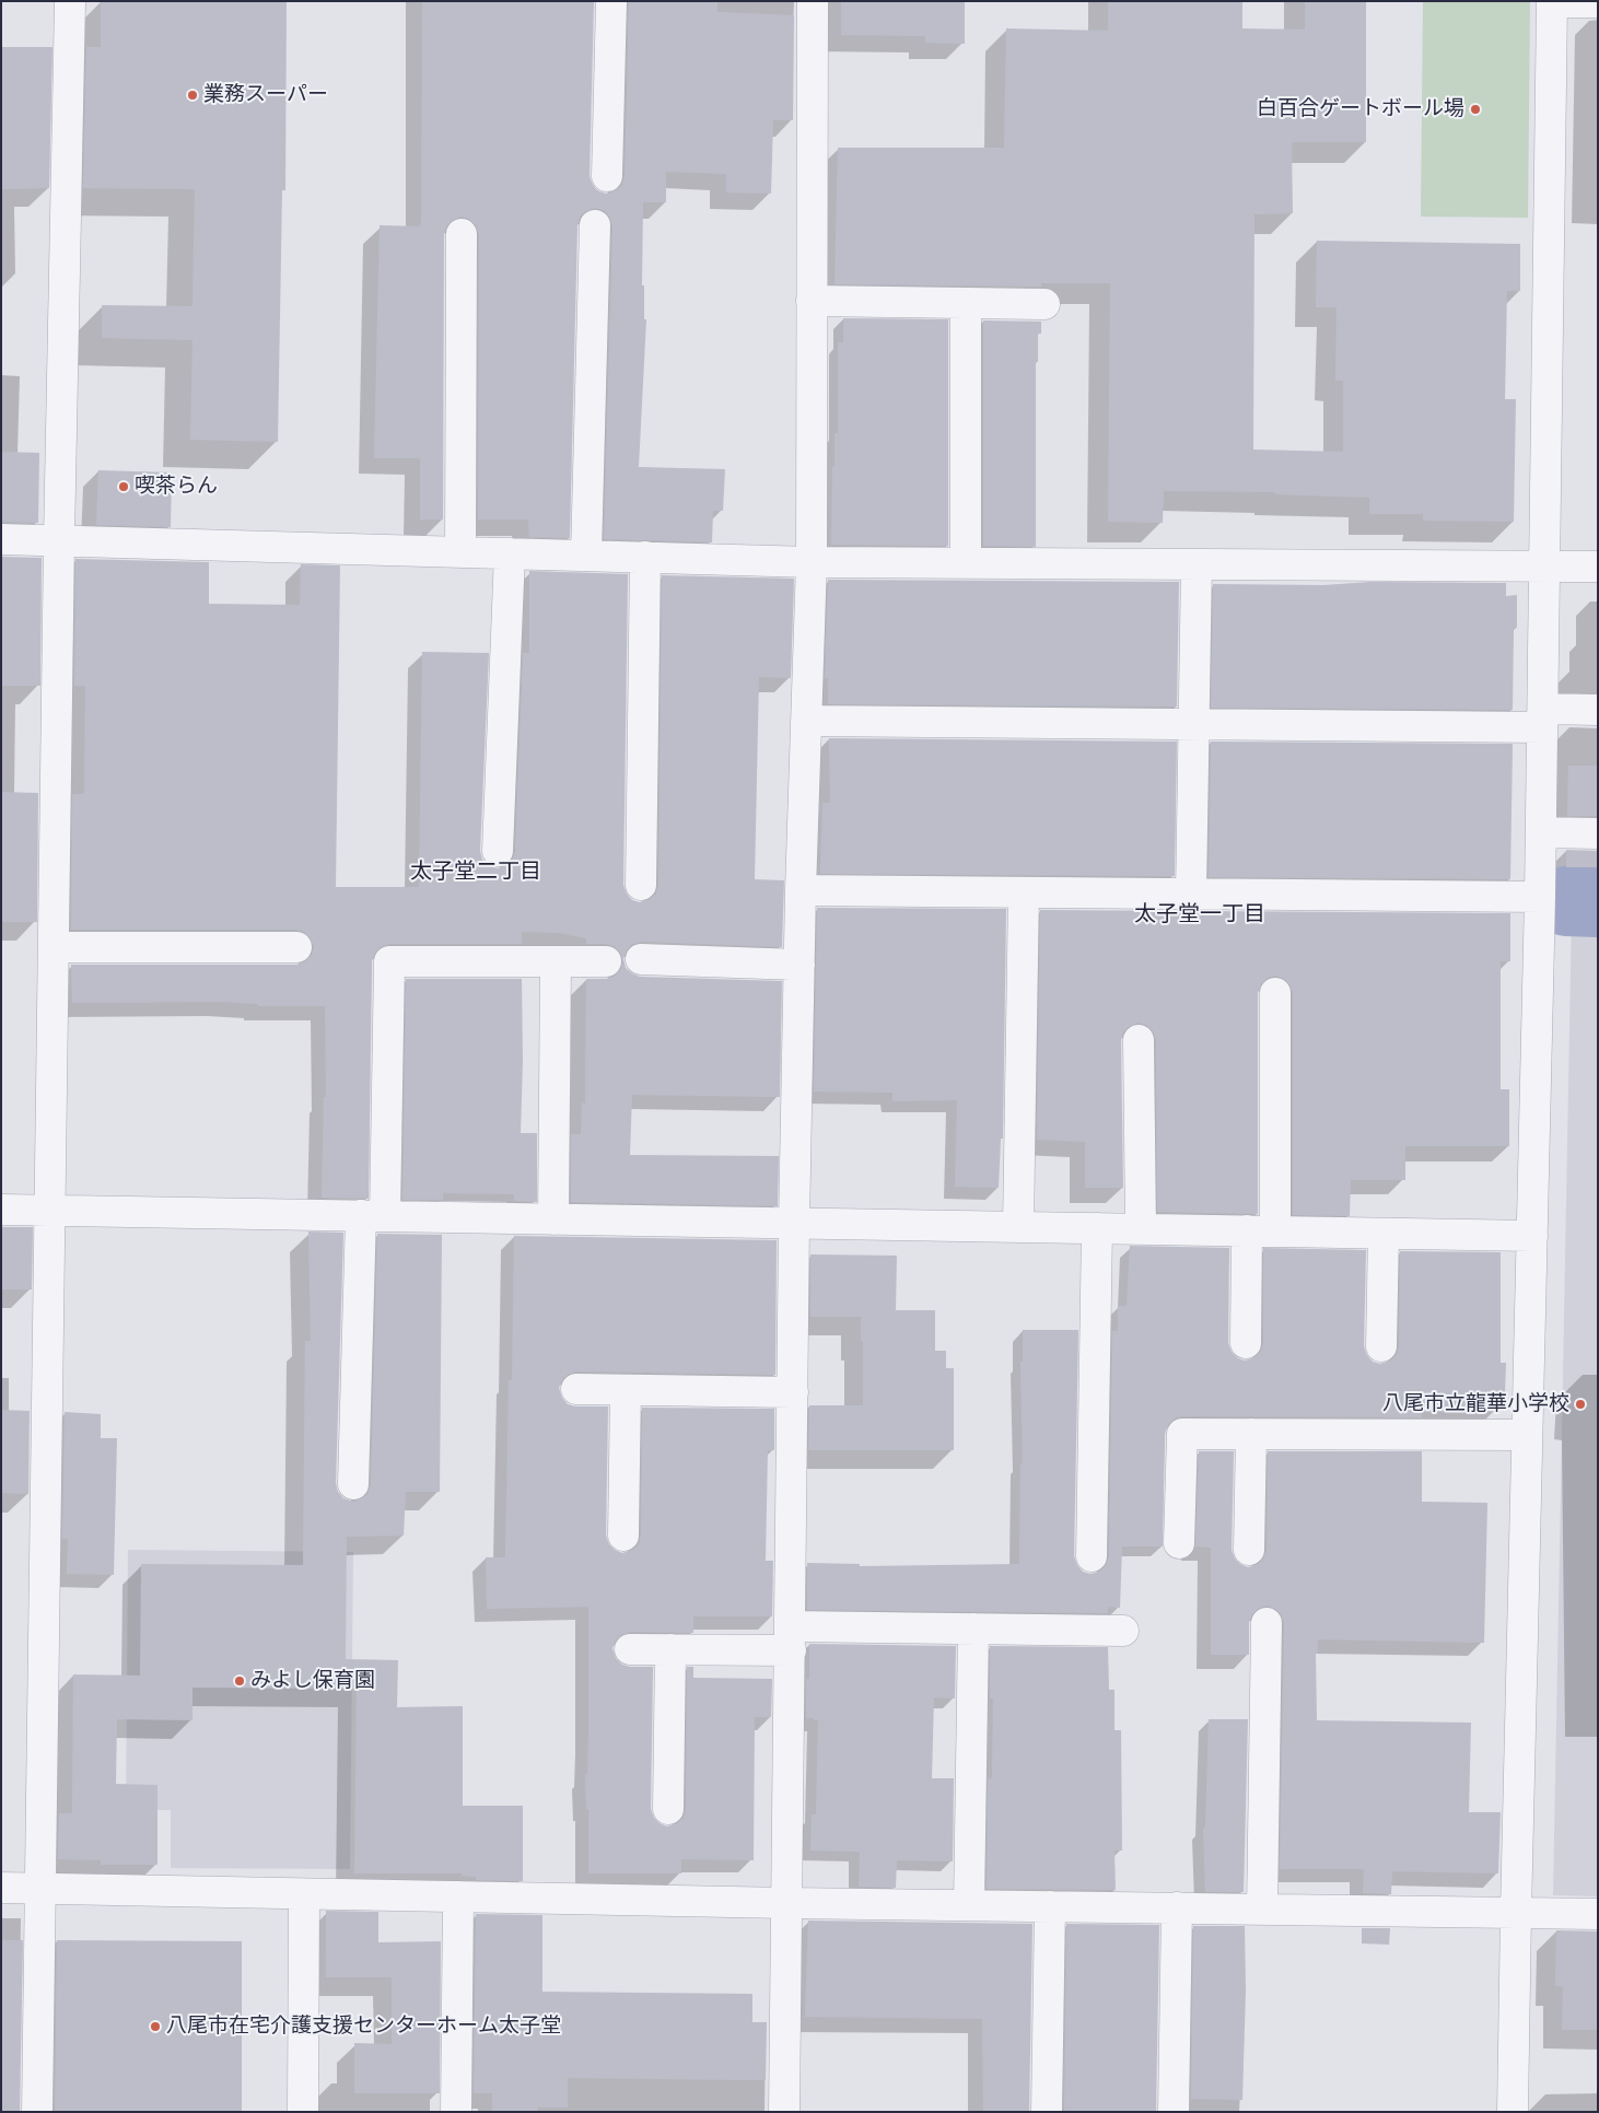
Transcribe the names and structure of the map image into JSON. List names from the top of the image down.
{
  "districts": ["太子堂二丁目", "太子堂一丁目"],
  "places": [
    "業務スーパー",
    "白百合ゲートボール場",
    "喫茶らん",
    "八尾市立龍華小学校",
    "みよし保育園",
    "八尾市在宅介護支援センターホーム太子堂"
  ]
}
